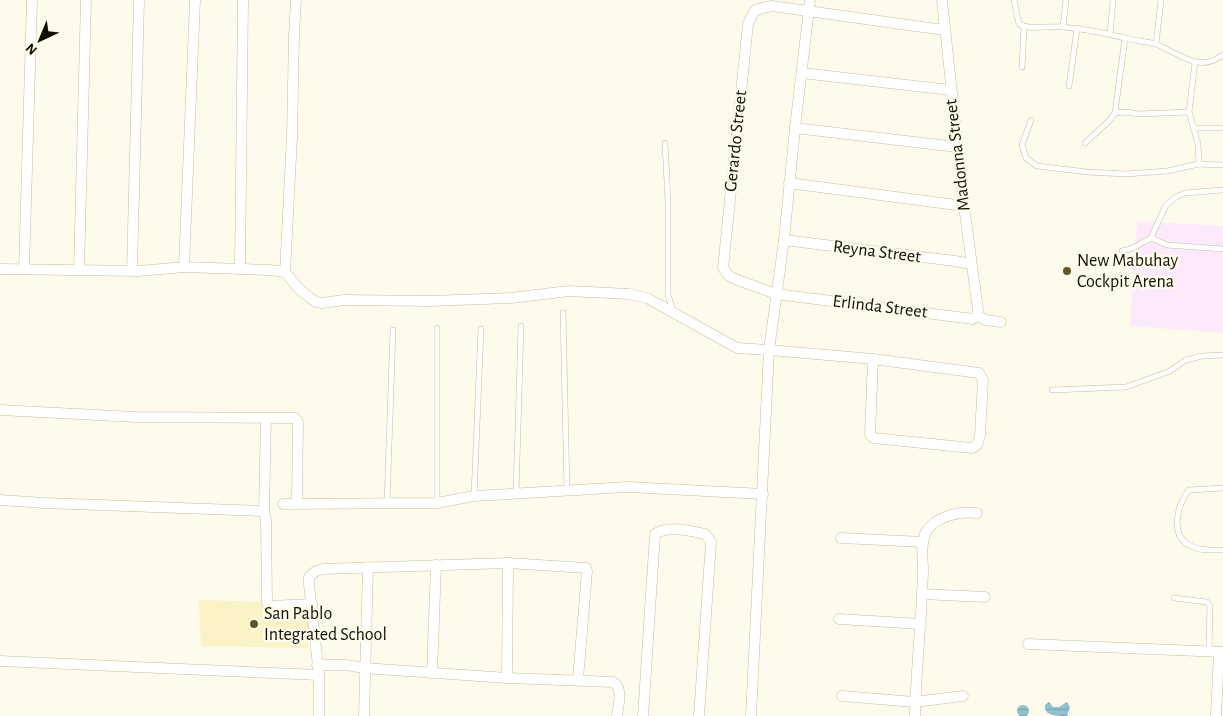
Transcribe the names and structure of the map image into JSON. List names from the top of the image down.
{
  "streets": {
    "street": [
      "Gerardo Street",
      "Madonna Street",
      "Reyna Street",
      "Erlinda Street"
    ]
  },
  "crossings": [
    ["Gerardo Street", "Erlinda Street"],
    ["Madonna Street", "Reyna Street"],
    ["Madonna Street", "Erlinda Street"]
  ],
  "places": ["New Mabuhay Cockpit Arena", "San Pablo Integrated School"],
  "north": "bottom left"
}
